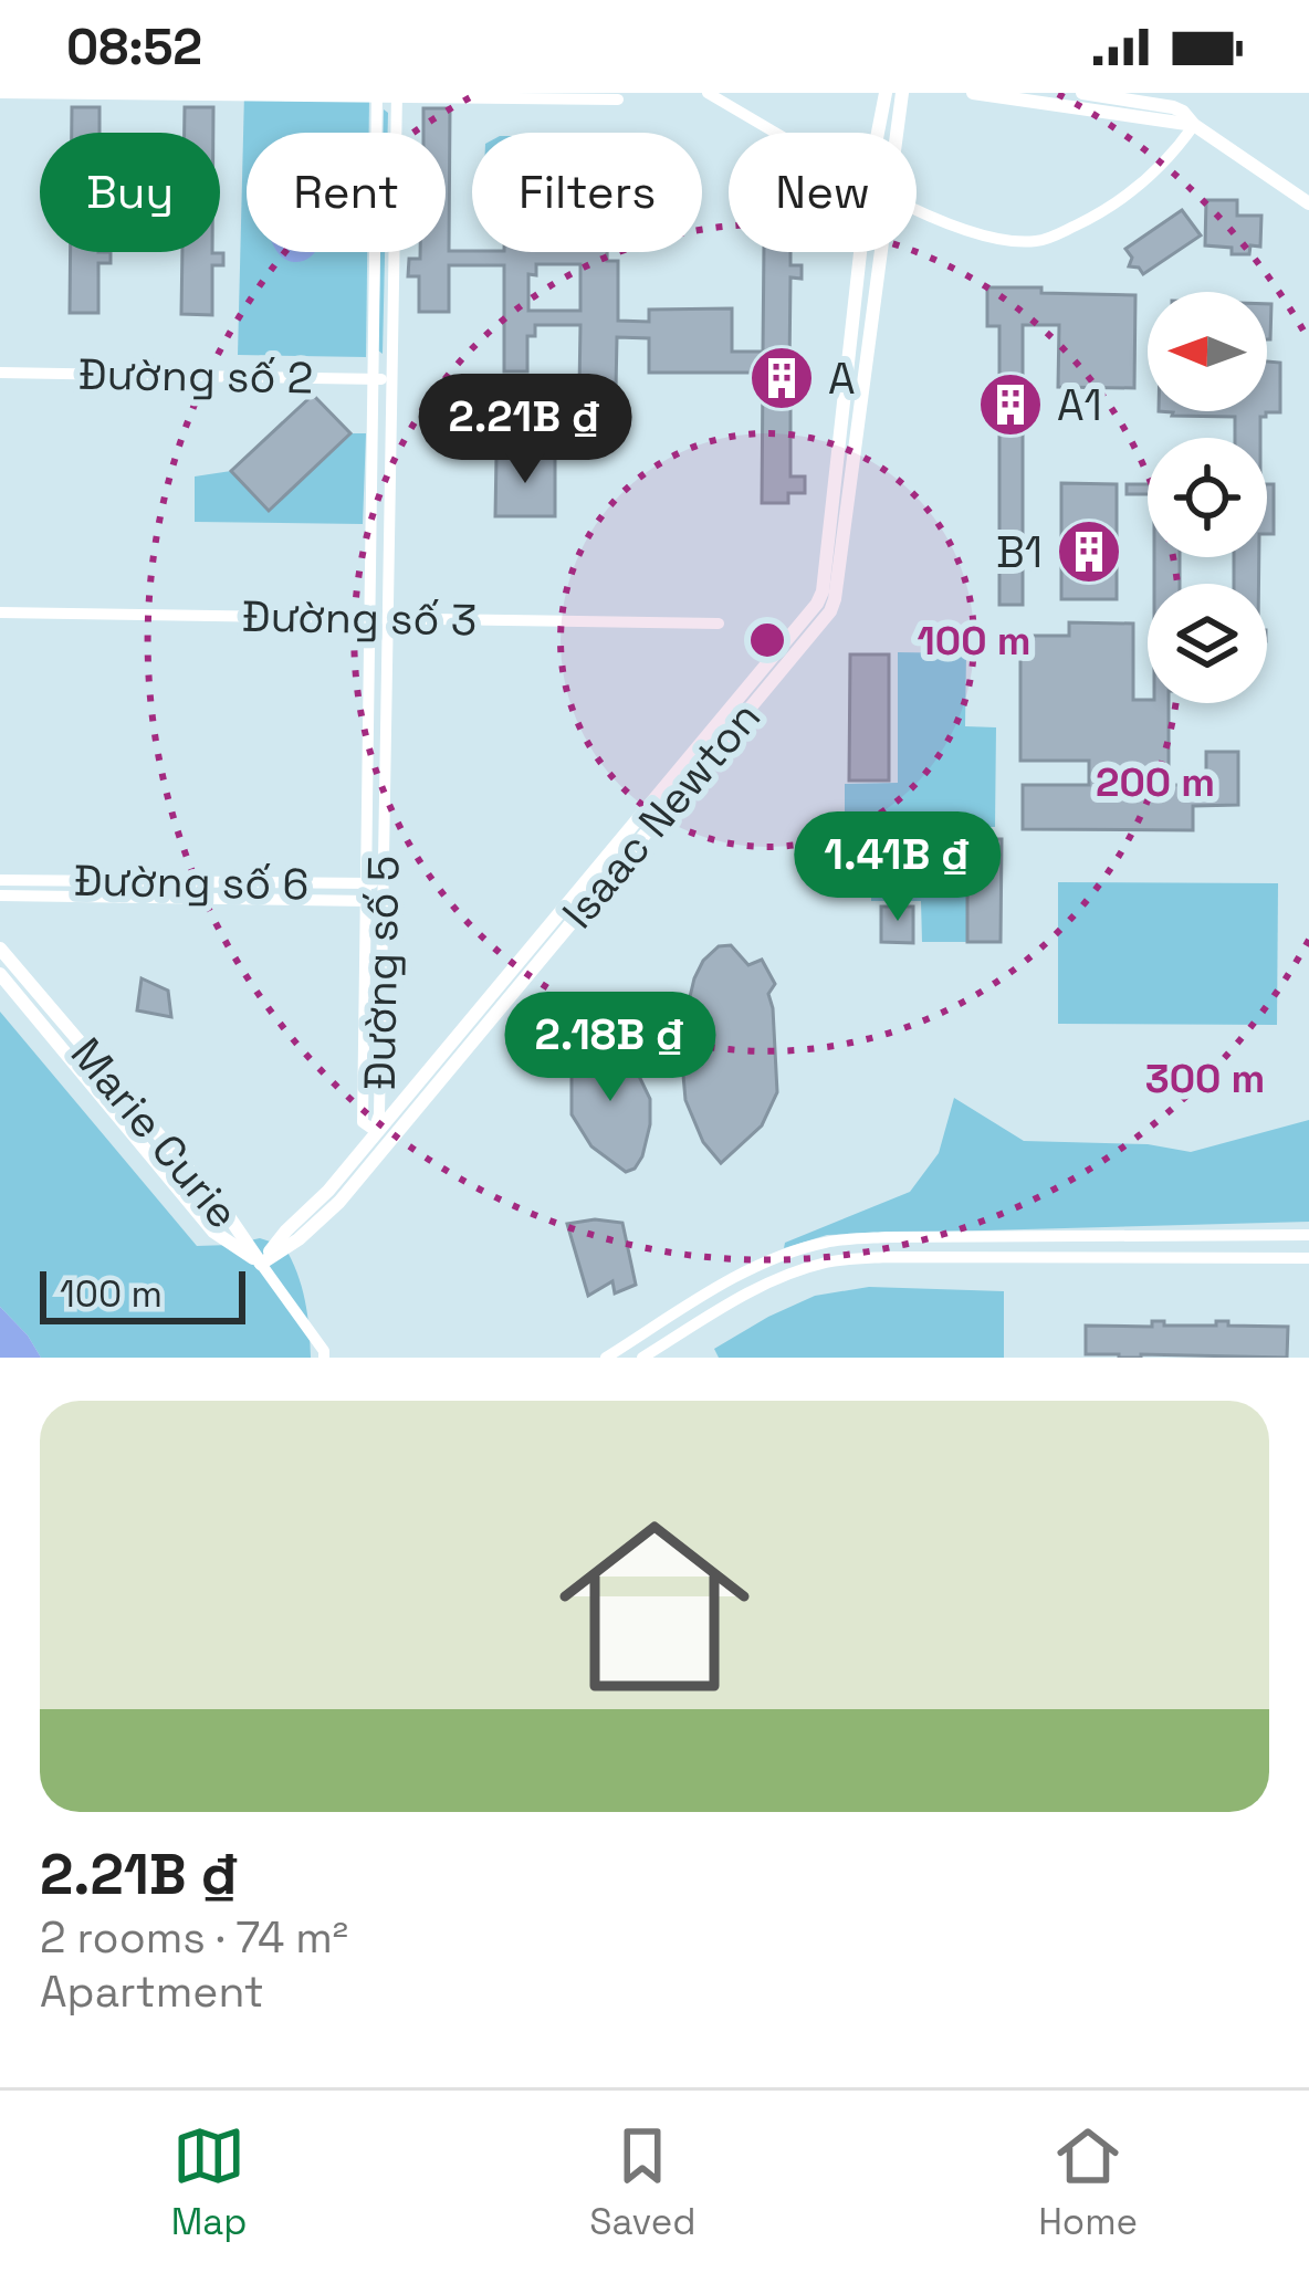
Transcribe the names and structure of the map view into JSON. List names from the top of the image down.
{
  "streets": {
    "street": [
      "Đường số 2",
      "Đường số 3",
      "Isaac Newton",
      "Đường số 6",
      "Đường số 5",
      "Marie Curie"
    ]
  },
  "crossings": [
    ["Đường số 2", "Đường số 5"],
    ["Đường số 3", "Đường số 5"],
    ["Isaac Newton", "Marie Curie"],
    ["Đường số 6", "Đường số 5"]
  ],
  "places": {
    "building": ["A", "A1", "B1"]
  },
  "scale_bar": "100 m",
  "north": "left",
  "page": {
    "status": "08:52",
    "chip": [
      "Buy",
      "Rent",
      "Filters",
      "New"
    ],
    "price": ["2.21B ₫", "1.41B ₫", "2.18B ₫"],
    "scale": "100 m",
    "list": [
      {
        "name": "2.21B ₫",
        "note": "2 rooms · 74 m² · Apartment"
      }
    ],
    "tabs": ["Map", "Saved", "Home"]
  },
  "rings": ["100 m", "200 m", "300 m"]
}
